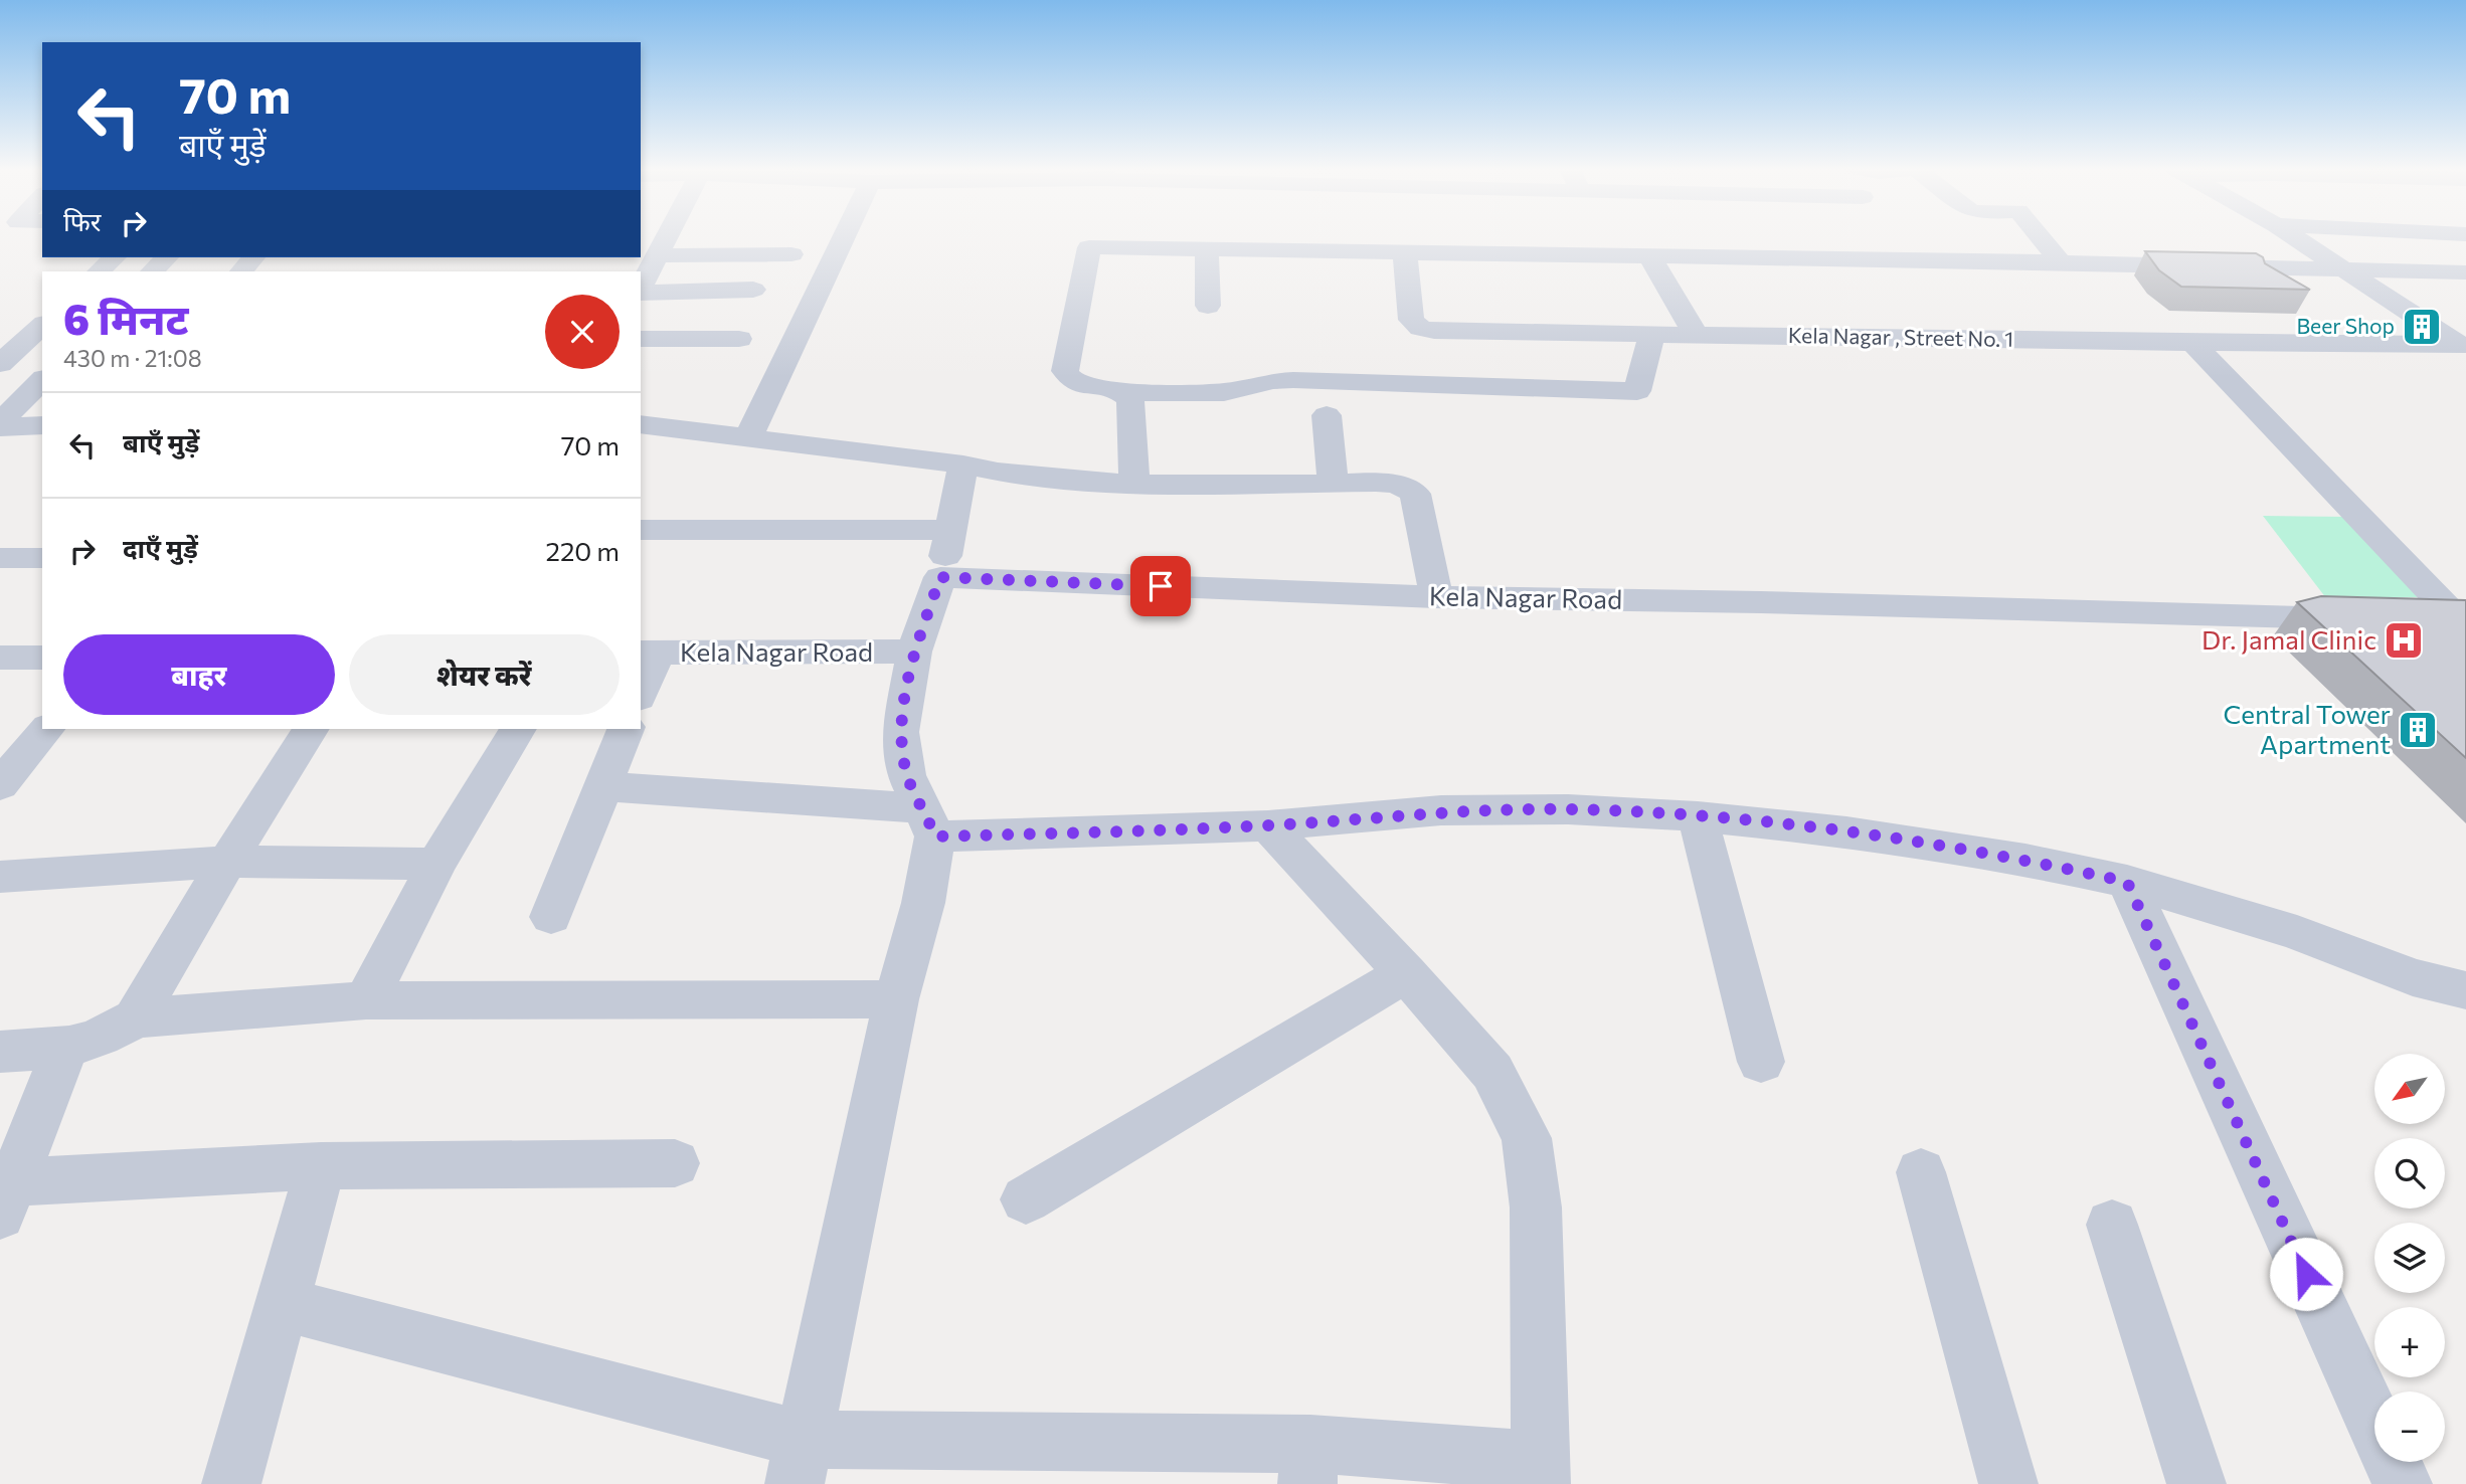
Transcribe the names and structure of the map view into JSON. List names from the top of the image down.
{
  "streets": {
    "street": ["Kela Nagar , Street No. 1", "Kela Nagar Road"]
  },
  "places": {
    "building": ["Beer Shop", "Central Tower Apartment"],
    "hospital": ["Dr. Jamal Clinic"]
  },
  "north": "bottom left",
  "page": {
    "turn": ["70 m", "बाएँ मुड़ें"],
    "then": "फिर",
    "heading": ["6 मिनट", "430 m · 21:08"],
    "list": [
      {
        "name": "बाएँ मुड़ें",
        "value": "70 m"
      },
      {
        "name": "दाएँ मुड़ें",
        "value": "220 m"
      }
    ],
    "buttons": ["बाहर", "शेयर करें"],
    "map_buttons": ["+", "−"]
  }
}
